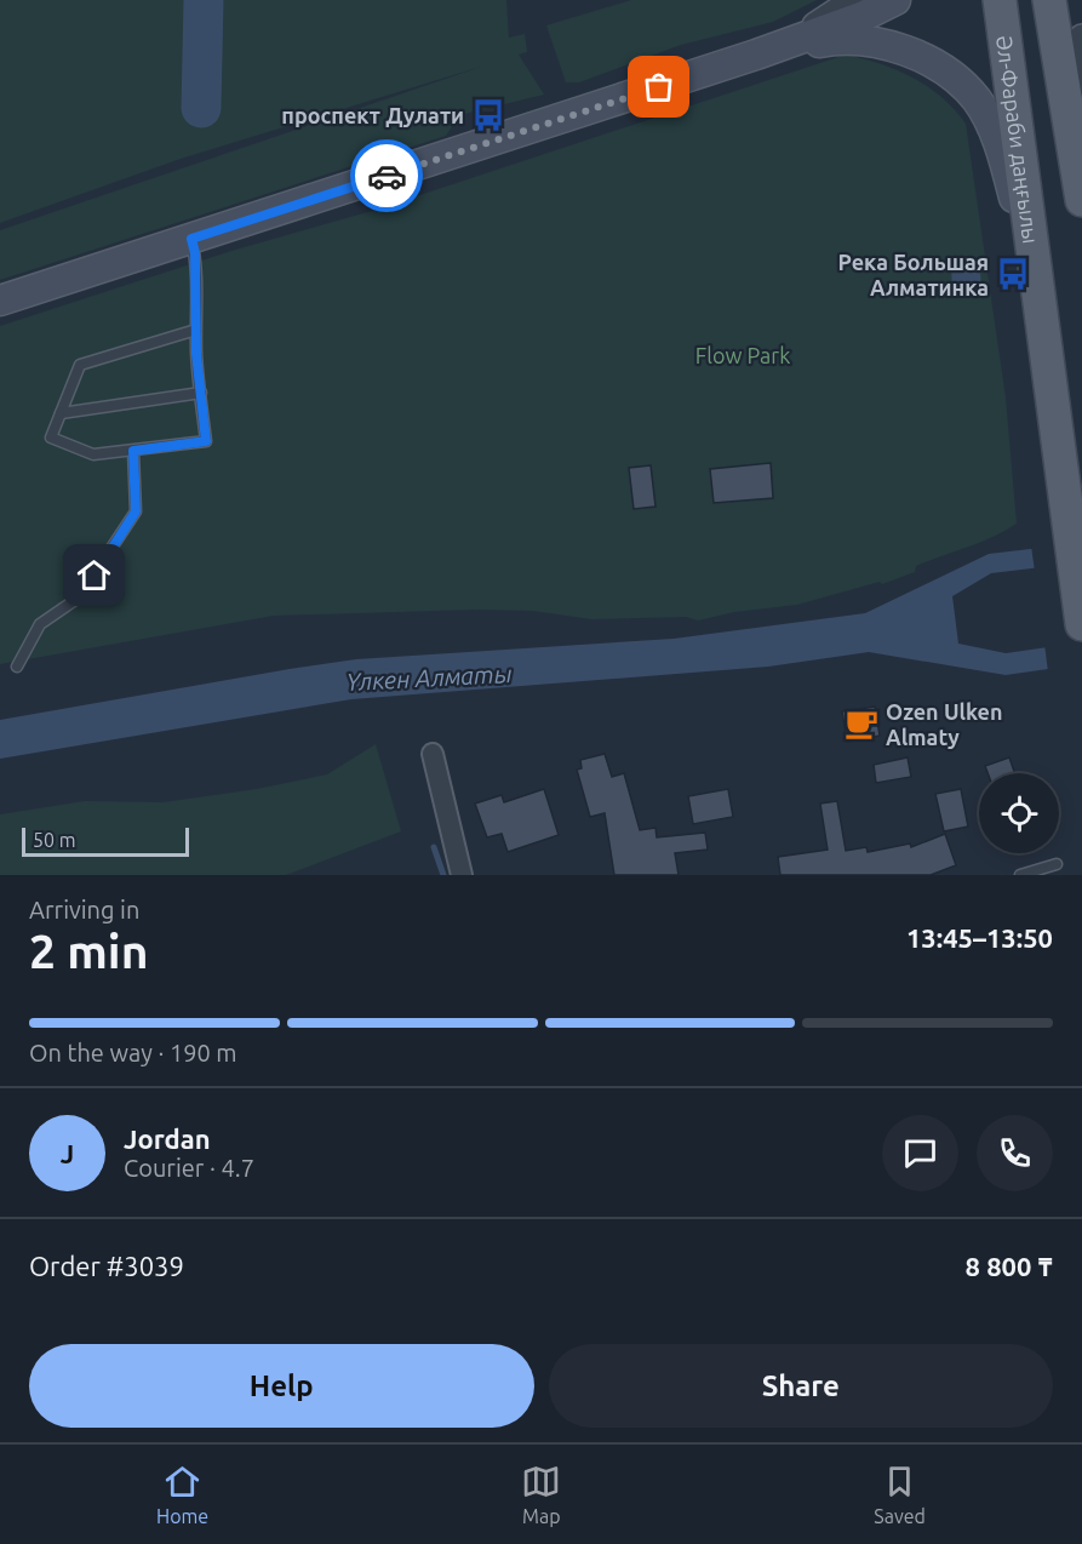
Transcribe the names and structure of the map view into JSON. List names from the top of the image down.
{
  "streets": {
    "main road": ["Әл-Фараби даңғылы"]
  },
  "water": ["Үлкен Алматы"],
  "parks": ["Flow Park"],
  "places": {
    "bus stop": ["проспект Дулати", "Река Большая Алматинка"],
    "cafe": ["Ozen Ulken Almaty"]
  },
  "scale_bar": "50 m",
  "page": {
    "scale": "50 m",
    "heading": ["2 min", "Arriving in", "13:45–13:50"],
    "panel": [
      "Jordan",
      "Courier · 4.7",
      "Order #3039",
      "8 800 ₸"
    ],
    "bar": "On the way · 190 m",
    "round": "J",
    "buttons": ["Help", "Share"],
    "tabs": ["Home", "Map", "Saved"]
  }
}
